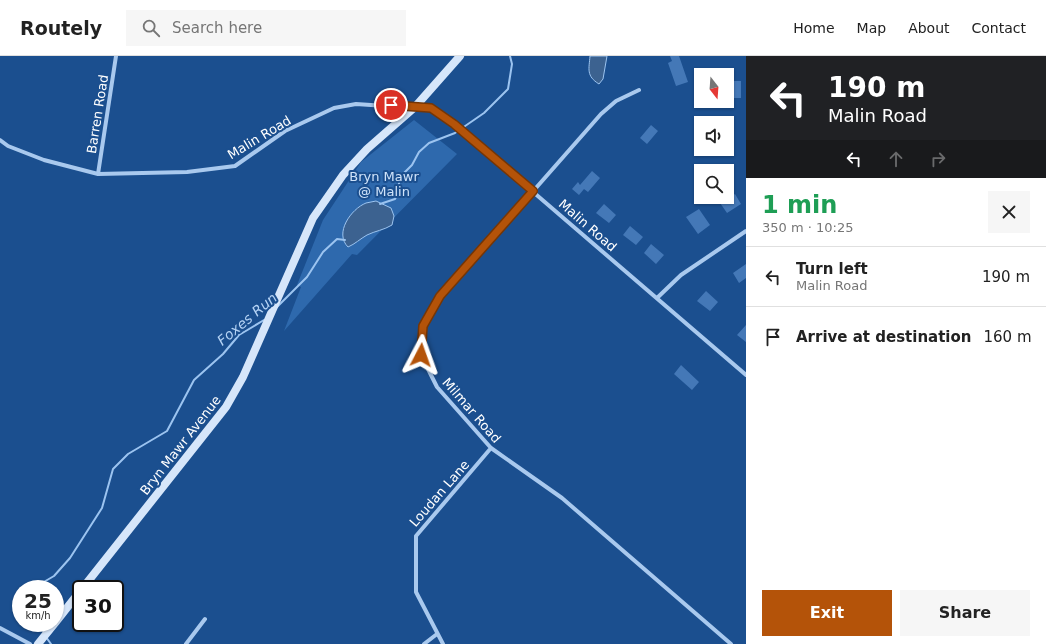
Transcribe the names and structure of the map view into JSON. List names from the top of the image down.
{
  "streets": {
    "main road": ["Bryn Mawr Avenue"],
    "street": [
      "Barren Road",
      "Malin Road",
      "Milmar Road",
      "Loudan Lane"
    ]
  },
  "crossings": [
    ["Barren Road", "Malin Road"],
    ["Malin Road", "Milmar Road"],
    ["Malin Road", "Bryn Mawr Avenue"],
    ["Milmar Road", "Loudan Lane"]
  ],
  "water": ["Foxes Run"],
  "parks": ["Bryn Mawr @ Malin"],
  "north": "bottom",
  "page": {
    "header": "Routely",
    "search": "Search here",
    "nav": [
      "Home",
      "Map",
      "About",
      "Contact"
    ],
    "turn": ["190 m", "Malin Road"],
    "heading": ["1 min", "350 m · 10:25"],
    "list": [
      {
        "name": "Turn left",
        "note": "Malin Road",
        "value": "190 m"
      },
      {
        "name": "Arrive at destination",
        "value": "160 m"
      }
    ],
    "speed": "25 km/h",
    "limit": "30",
    "buttons": ["Exit", "Share"]
  }
}
